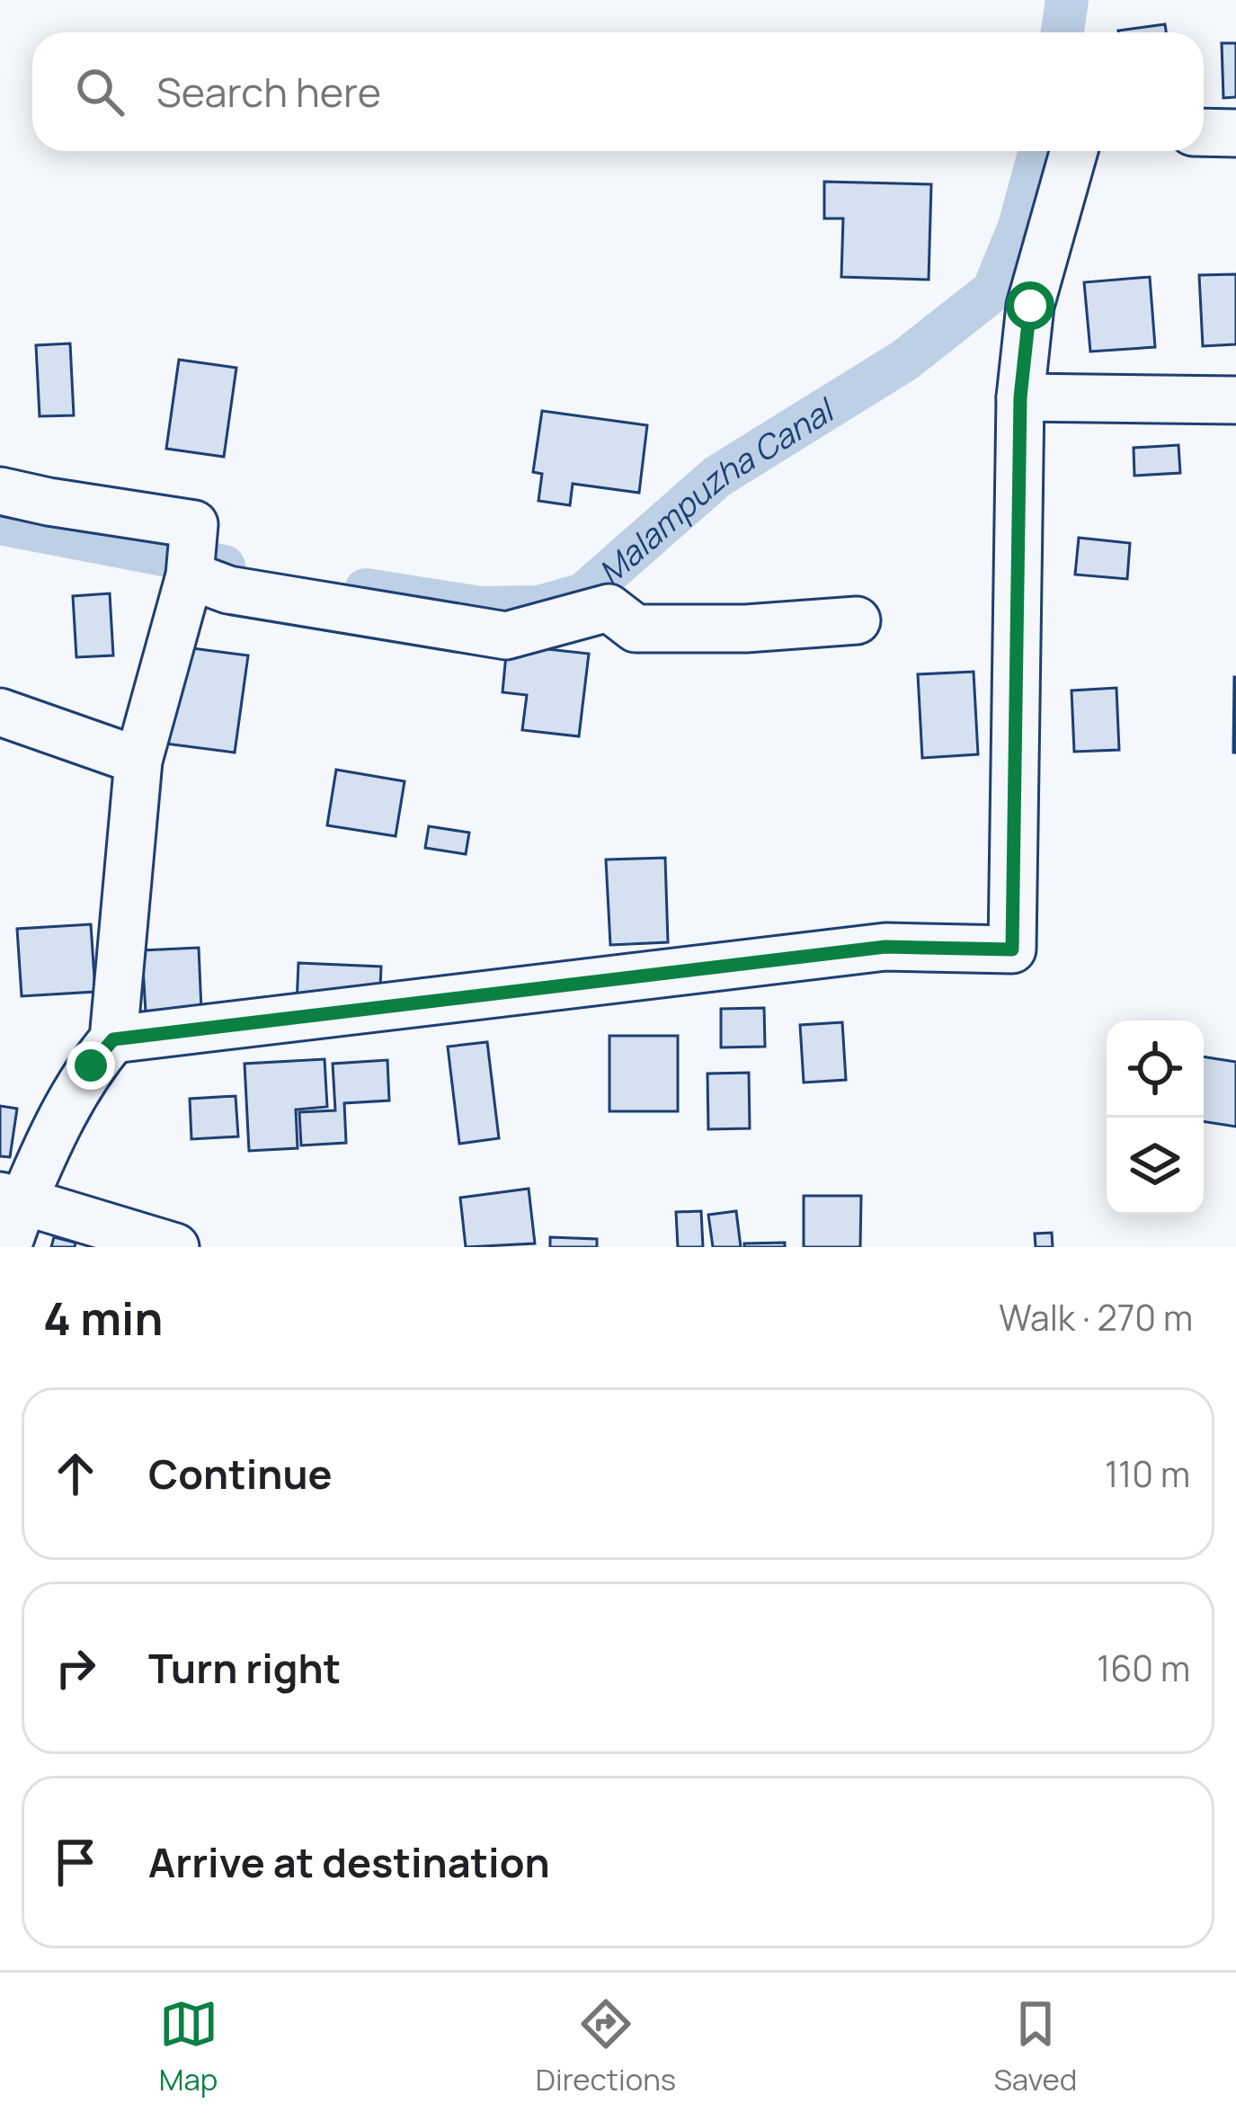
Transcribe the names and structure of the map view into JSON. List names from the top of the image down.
{
  "water": ["Malampuzha Canal"],
  "page": {
    "search": "Search here",
    "heading": ["4 min", "Walk · 270 m"],
    "list": [
      ["Continue", "110 m"],
      ["Turn right", "160 m"],
      "Arrive at destination"
    ],
    "nav": ["Map", "Directions", "Saved"]
  }
}
